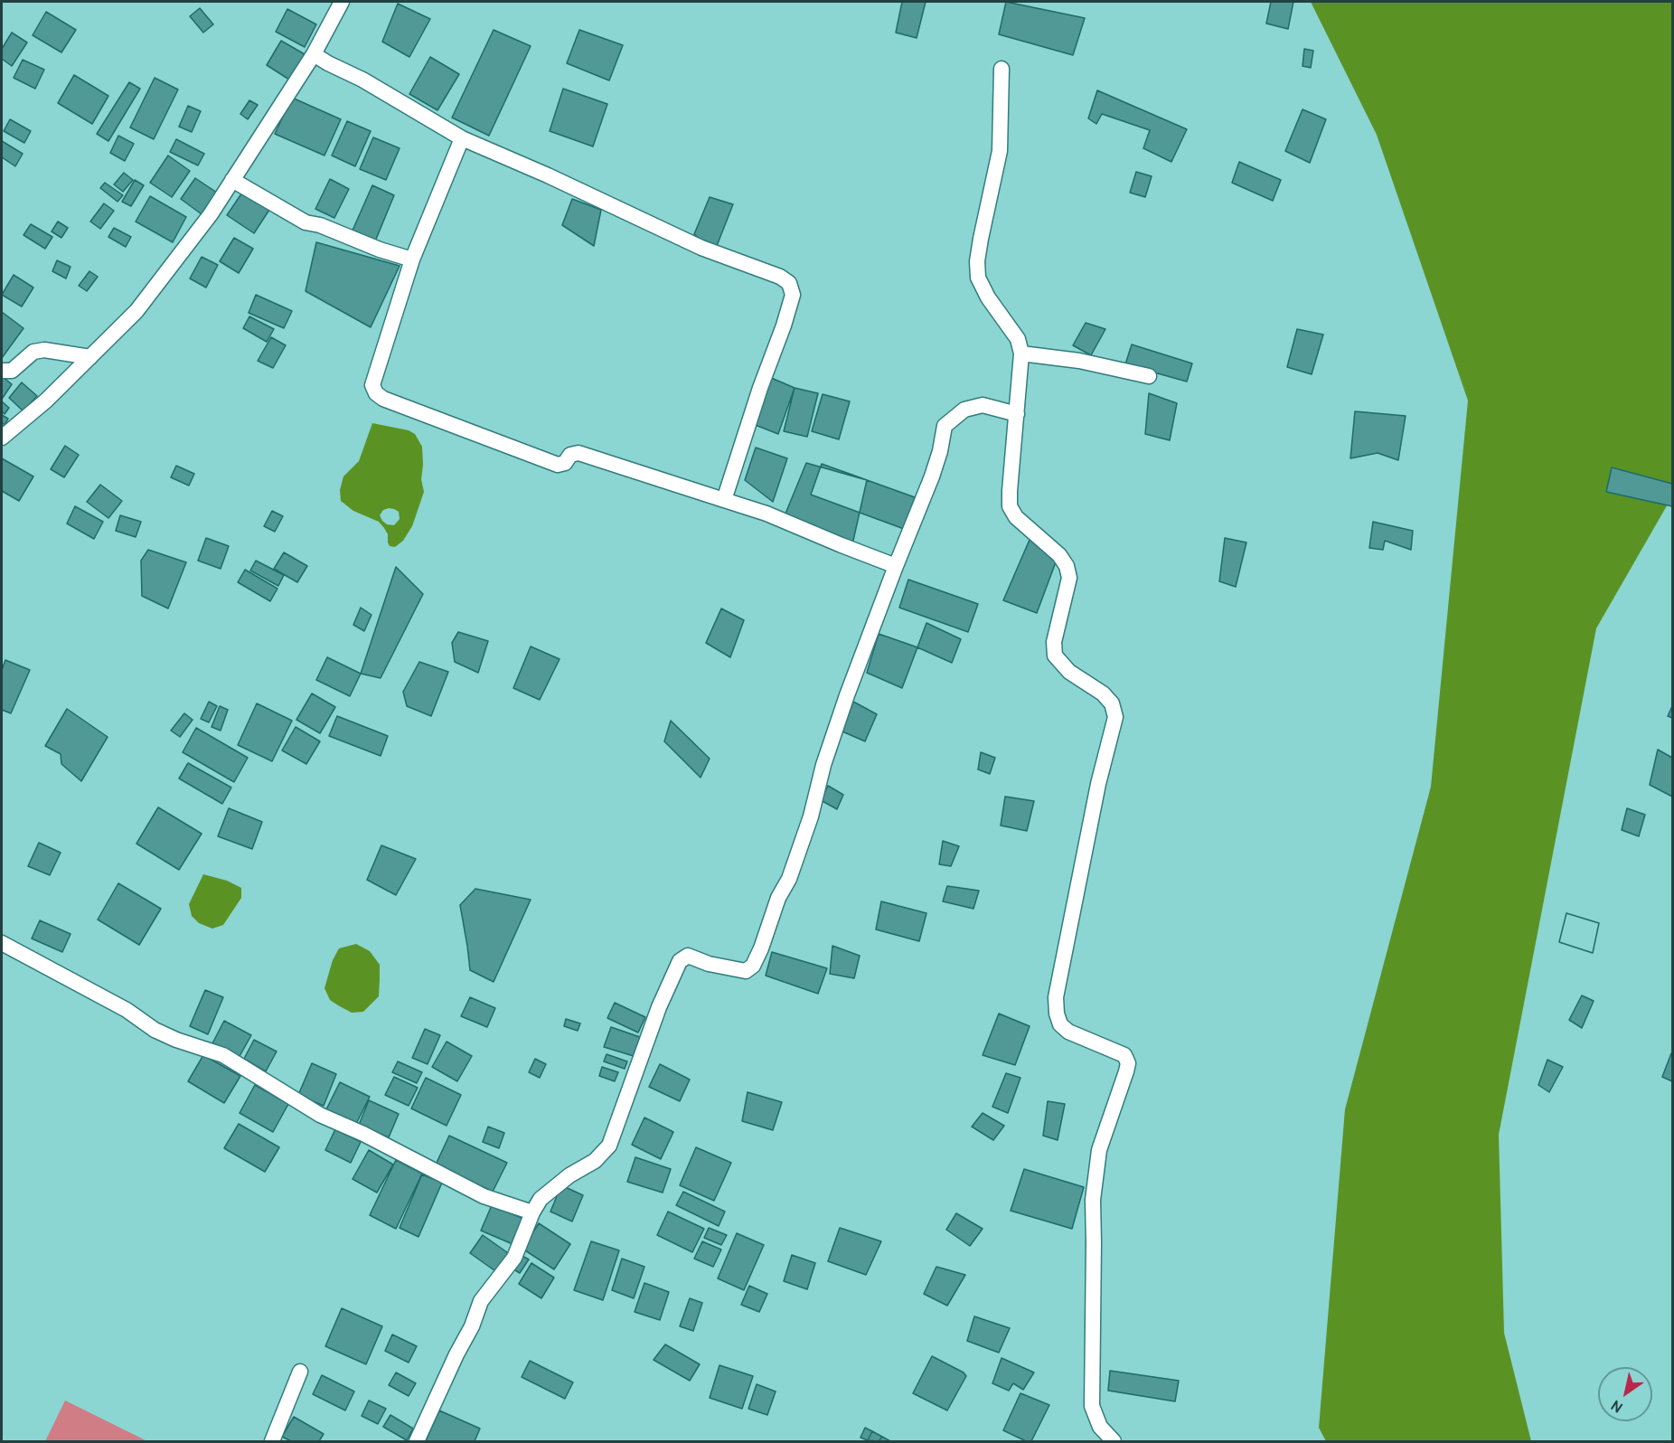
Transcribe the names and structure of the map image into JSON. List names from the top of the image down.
{
  "north": "bottom left"
}
